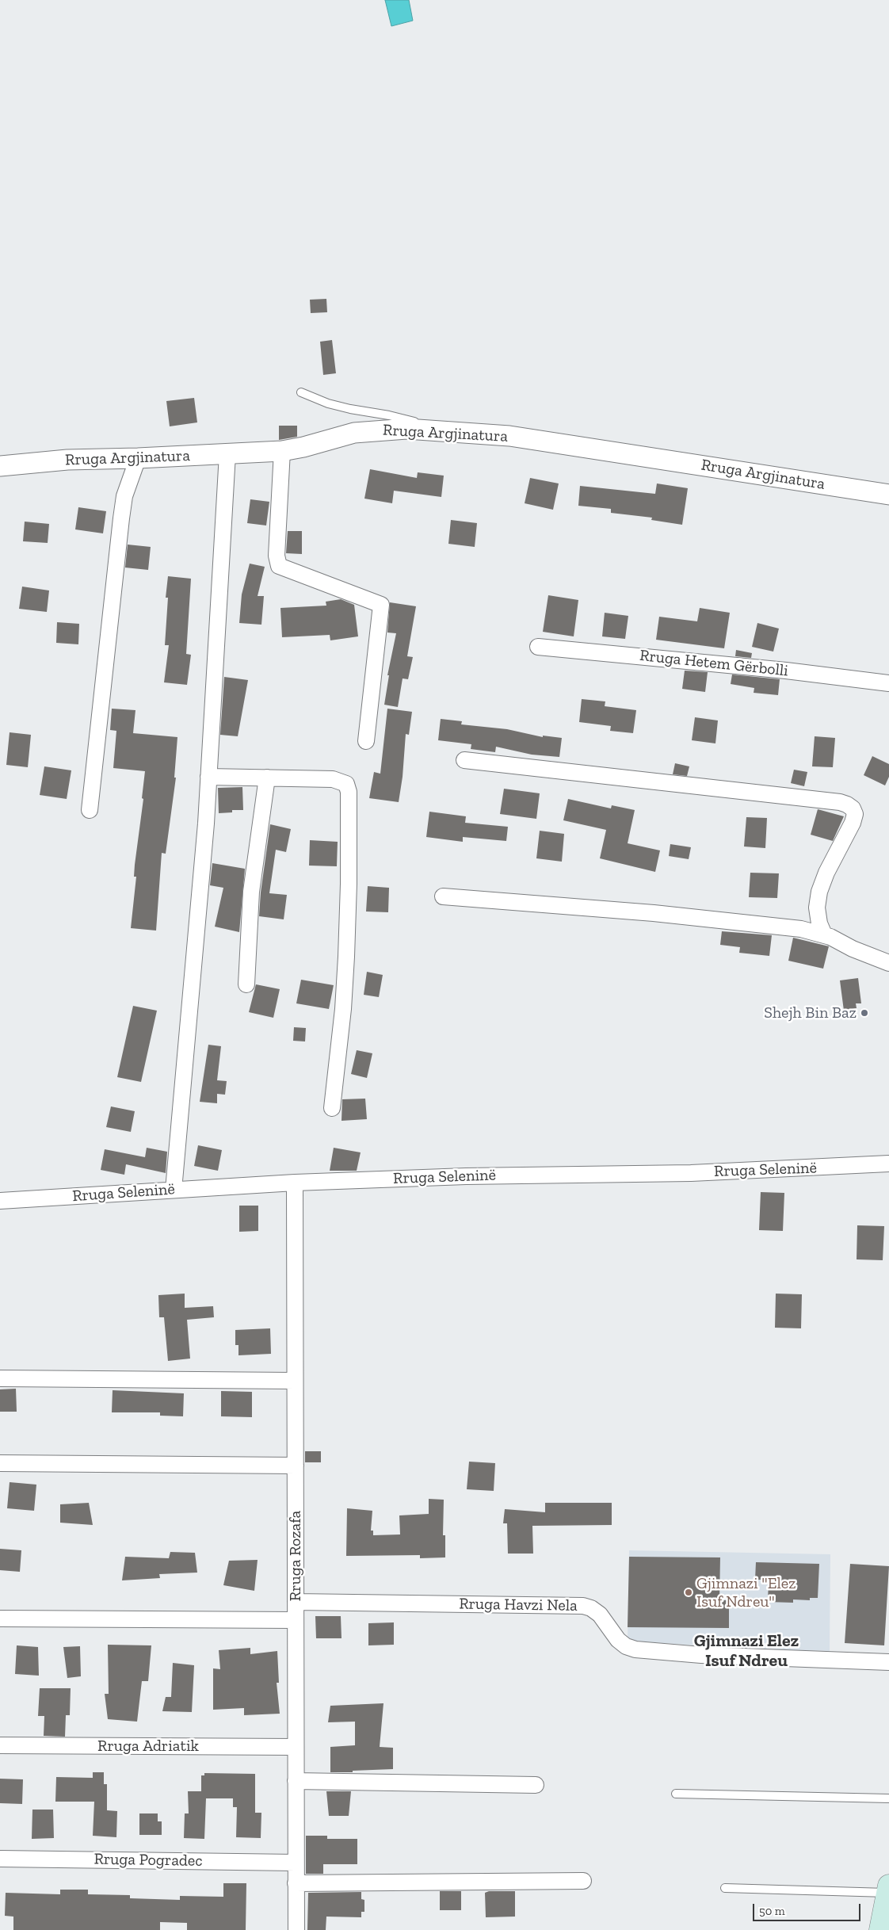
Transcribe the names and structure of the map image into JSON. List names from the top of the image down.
{
  "streets": {
    "street": [
      "Rruga Argjinatura",
      "Rruga Hetem Gërbolli",
      "Rruga Seleninë",
      "Rruga Rozafa",
      "Rruga Havzi Nela",
      "Rruga Adriatik",
      "Rruga Pogradec"
    ]
  },
  "crossings": [
    ["Rruga Seleninë", "Rruga Rozafa"],
    ["Rruga Rozafa", "Rruga Havzi Nela"],
    ["Rruga Rozafa", "Rruga Adriatik"],
    ["Rruga Rozafa", "Rruga Pogradec"]
  ],
  "districts": ["Gjimnazi Elez Isuf Ndreu"],
  "places": ["Shejh Bin Baz", "Gjimnazi \"Elez Isuf Ndreu\""],
  "scale_bar": "50 m"
}
